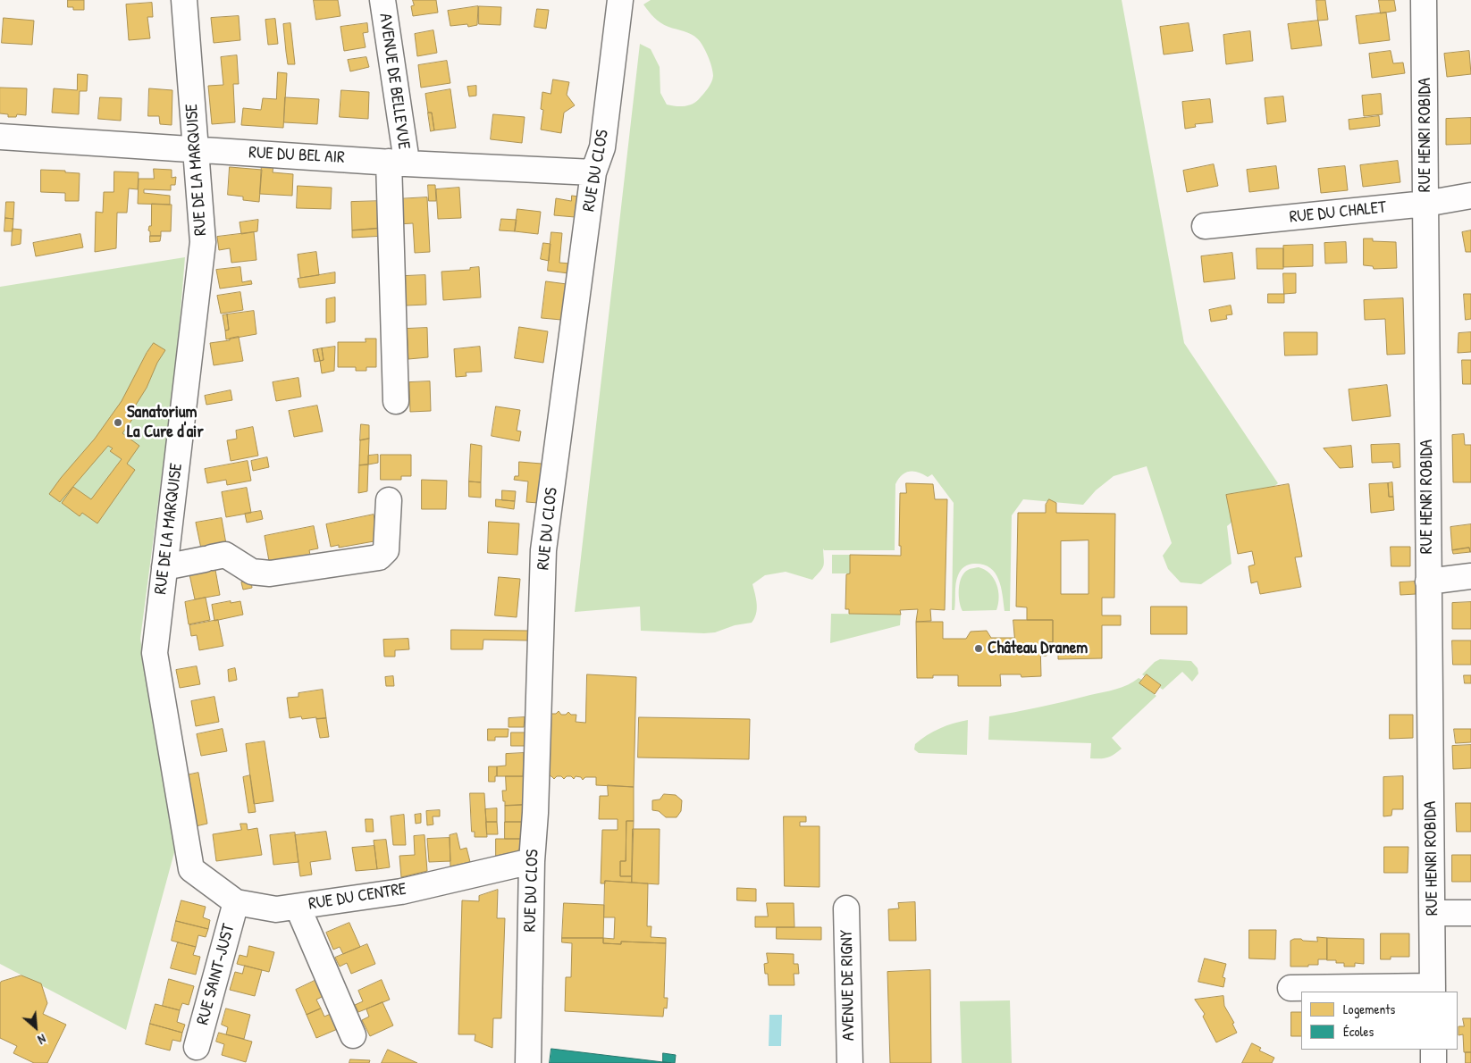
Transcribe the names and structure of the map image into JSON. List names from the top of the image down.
{
  "streets": {
    "street": [
      "AVENUE DE BELLEVUE",
      "RUE HENRI ROBIDA",
      "RUE DU BEL AIR",
      "RUE DE LA MARQUISE",
      "RUE DU CLOS",
      "RUE DU CHALET",
      "RUE DU CENTRE",
      "RUE SAINT-JUST",
      "AVENUE DE RIGNY"
    ]
  },
  "crossings": [
    ["AVENUE DE BELLEVUE", "RUE DU BEL AIR"],
    ["RUE HENRI ROBIDA", "RUE DU CHALET"],
    ["RUE DU BEL AIR", "RUE DE LA MARQUISE"],
    ["RUE DU BEL AIR", "RUE DU CLOS"],
    ["RUE DE LA MARQUISE", "RUE DU CENTRE"],
    ["RUE DU CLOS", "RUE DU CENTRE"],
    ["RUE DU CENTRE", "RUE SAINT-JUST"]
  ],
  "places": ["Sanatorium La Cure d'air", "Château Dranem"],
  "legend": ["Logements", "Écoles"],
  "north": "bottom right"
}
